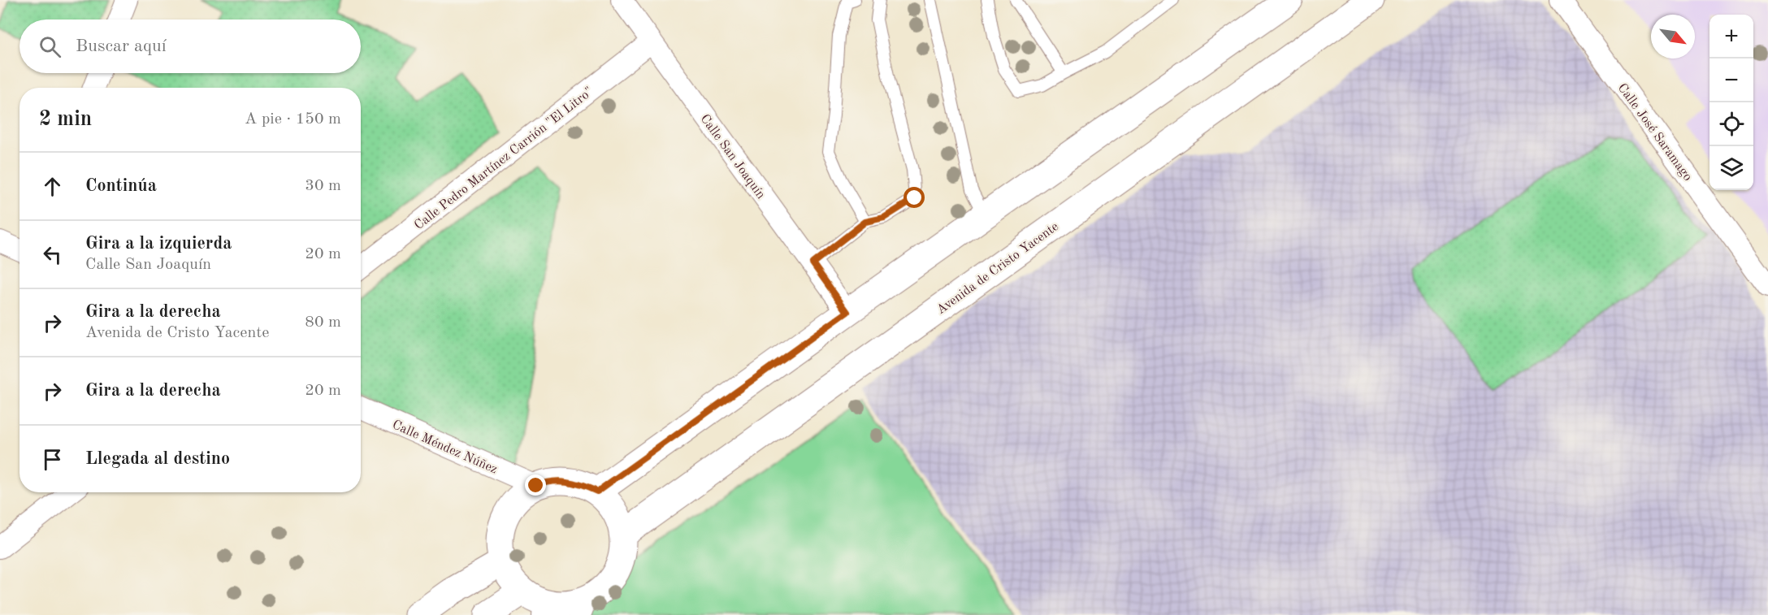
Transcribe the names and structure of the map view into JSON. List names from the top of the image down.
{
  "streets": {
    "main road": ["Avenida de Cristo Yacente"],
    "street": [
      "Calle José Saramago",
      "Calle San Joaquín",
      "Calle Pedro Martínez Carrión \"El Litro\"",
      "Calle Méndez Núñez"
    ]
  },
  "crossings": [
    ["Calle San Joaquín", "Calle Pedro Martínez Carrión \"El Litro\""],
    ["Avenida de Cristo Yacente", "Calle Méndez Núñez"]
  ],
  "north": "bottom right",
  "page": {
    "map_buttons": ["+", "−"],
    "search": "Buscar aquí",
    "heading": ["2 min", "A pie · 150 m"],
    "list": [
      ["Continúa", "30 m"],
      ["Gira a la izquierda", "Calle San Joaquín", "20 m"],
      ["Gira a la derecha", "Avenida de Cristo Yacente", "80 m"],
      ["Gira a la derecha", "20 m"],
      "Llegada al destino"
    ]
  }
}
